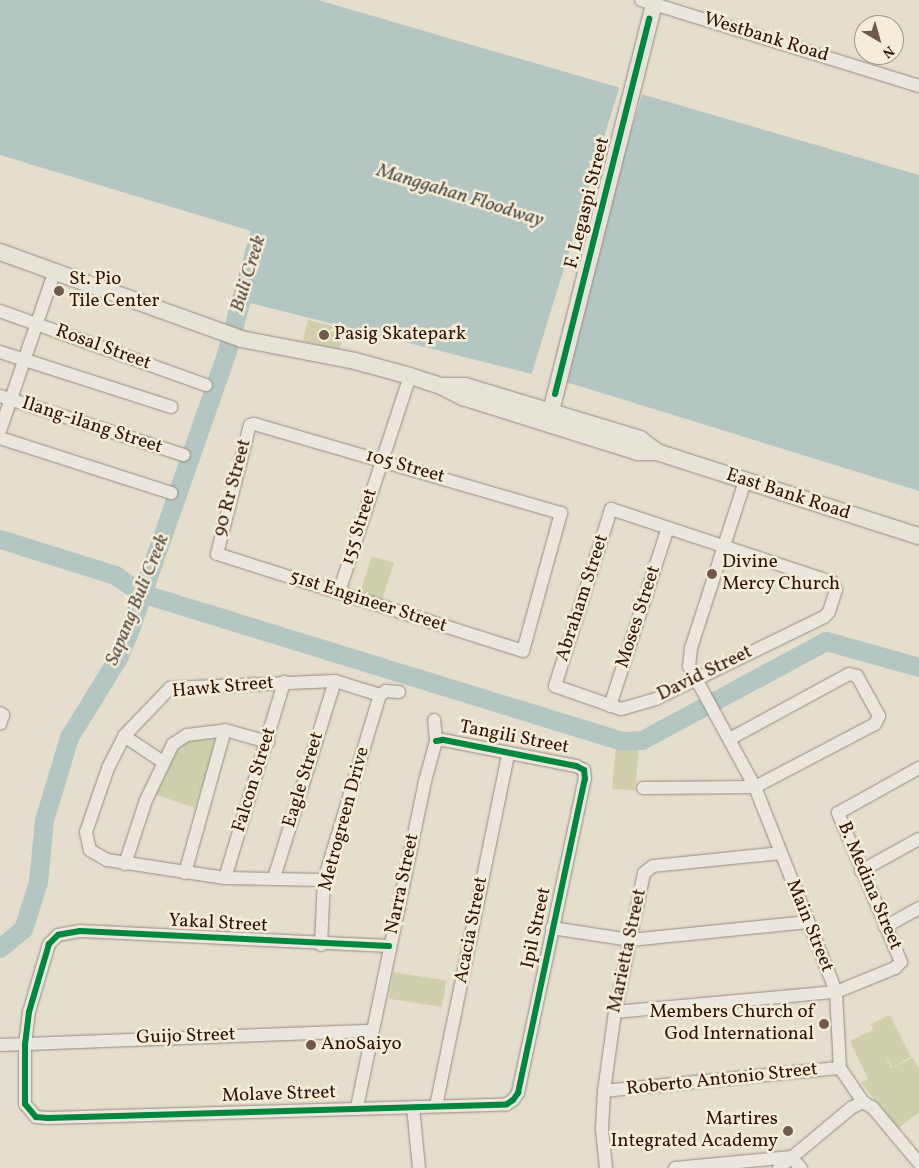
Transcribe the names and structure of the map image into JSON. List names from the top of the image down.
{
  "streets": {
    "main road": ["F. Legaspi Street", "East Bank Road"],
    "street": [
      "Westbank Road",
      "Rosal Street",
      "Ilang-ilang Street",
      "105 Street",
      "90 Rr Street",
      "155 Street",
      "Abraham Street",
      "51st Engineer Street",
      "Moses Street",
      "David Street",
      "Hawk Street",
      "Tangili Street",
      "Falcon Street",
      "Eagle Street",
      "Metrogreen Drive",
      "Narra Street",
      "B. Medina Street",
      "Yakal Street",
      "Main Street",
      "Ipil Street",
      "Acacia Street",
      "Marietta Street",
      "Guijo Street",
      "Roberto Antonio Street",
      "Molave Street"
    ]
  },
  "crossings": [
    ["Westbank Road", "F. Legaspi Street"],
    ["F. Legaspi Street", "East Bank Road"],
    ["105 Street", "90 Rr Street"],
    ["105 Street", "155 Street"],
    ["105 Street", "51st Engineer Street"],
    ["90 Rr Street", "51st Engineer Street"],
    ["East Bank Road", "155 Street"],
    ["East Bank Road", "Main Street"],
    ["155 Street", "51st Engineer Street"],
    ["Abraham Street", "Moses Street"],
    ["Abraham Street", "David Street"],
    ["Moses Street", "David Street"],
    ["David Street", "Main Street"],
    ["Hawk Street", "Falcon Street"],
    ["Hawk Street", "Eagle Street"],
    ["Hawk Street", "Metrogreen Drive"],
    ["Tangili Street", "Narra Street"],
    ["Tangili Street", "Ipil Street"],
    ["Tangili Street", "Acacia Street"],
    ["Metrogreen Drive", "Yakal Street"],
    ["Narra Street", "Yakal Street"],
    ["Narra Street", "Guijo Street"],
    ["Narra Street", "Molave Street"],
    ["B. Medina Street", "Main Street"],
    ["Yakal Street", "Guijo Street"],
    ["Yakal Street", "Molave Street"],
    ["Main Street", "Marietta Street"],
    ["Main Street", "Roberto Antonio Street"],
    ["Ipil Street", "Molave Street"],
    ["Acacia Street", "Molave Street"],
    ["Marietta Street", "Roberto Antonio Street"],
    ["Guijo Street", "Molave Street"]
  ],
  "water": ["Manggahan Floodway", "Buli Creek", "Sapang Buli Creek"],
  "places": [
    "St. Pio Tile Center",
    "Pasig Skatepark",
    "Divine Mercy Church",
    "Members Church of God International",
    "AnoSaiyo",
    "Martires Integrated Academy"
  ],
  "north": "bottom right"
}
